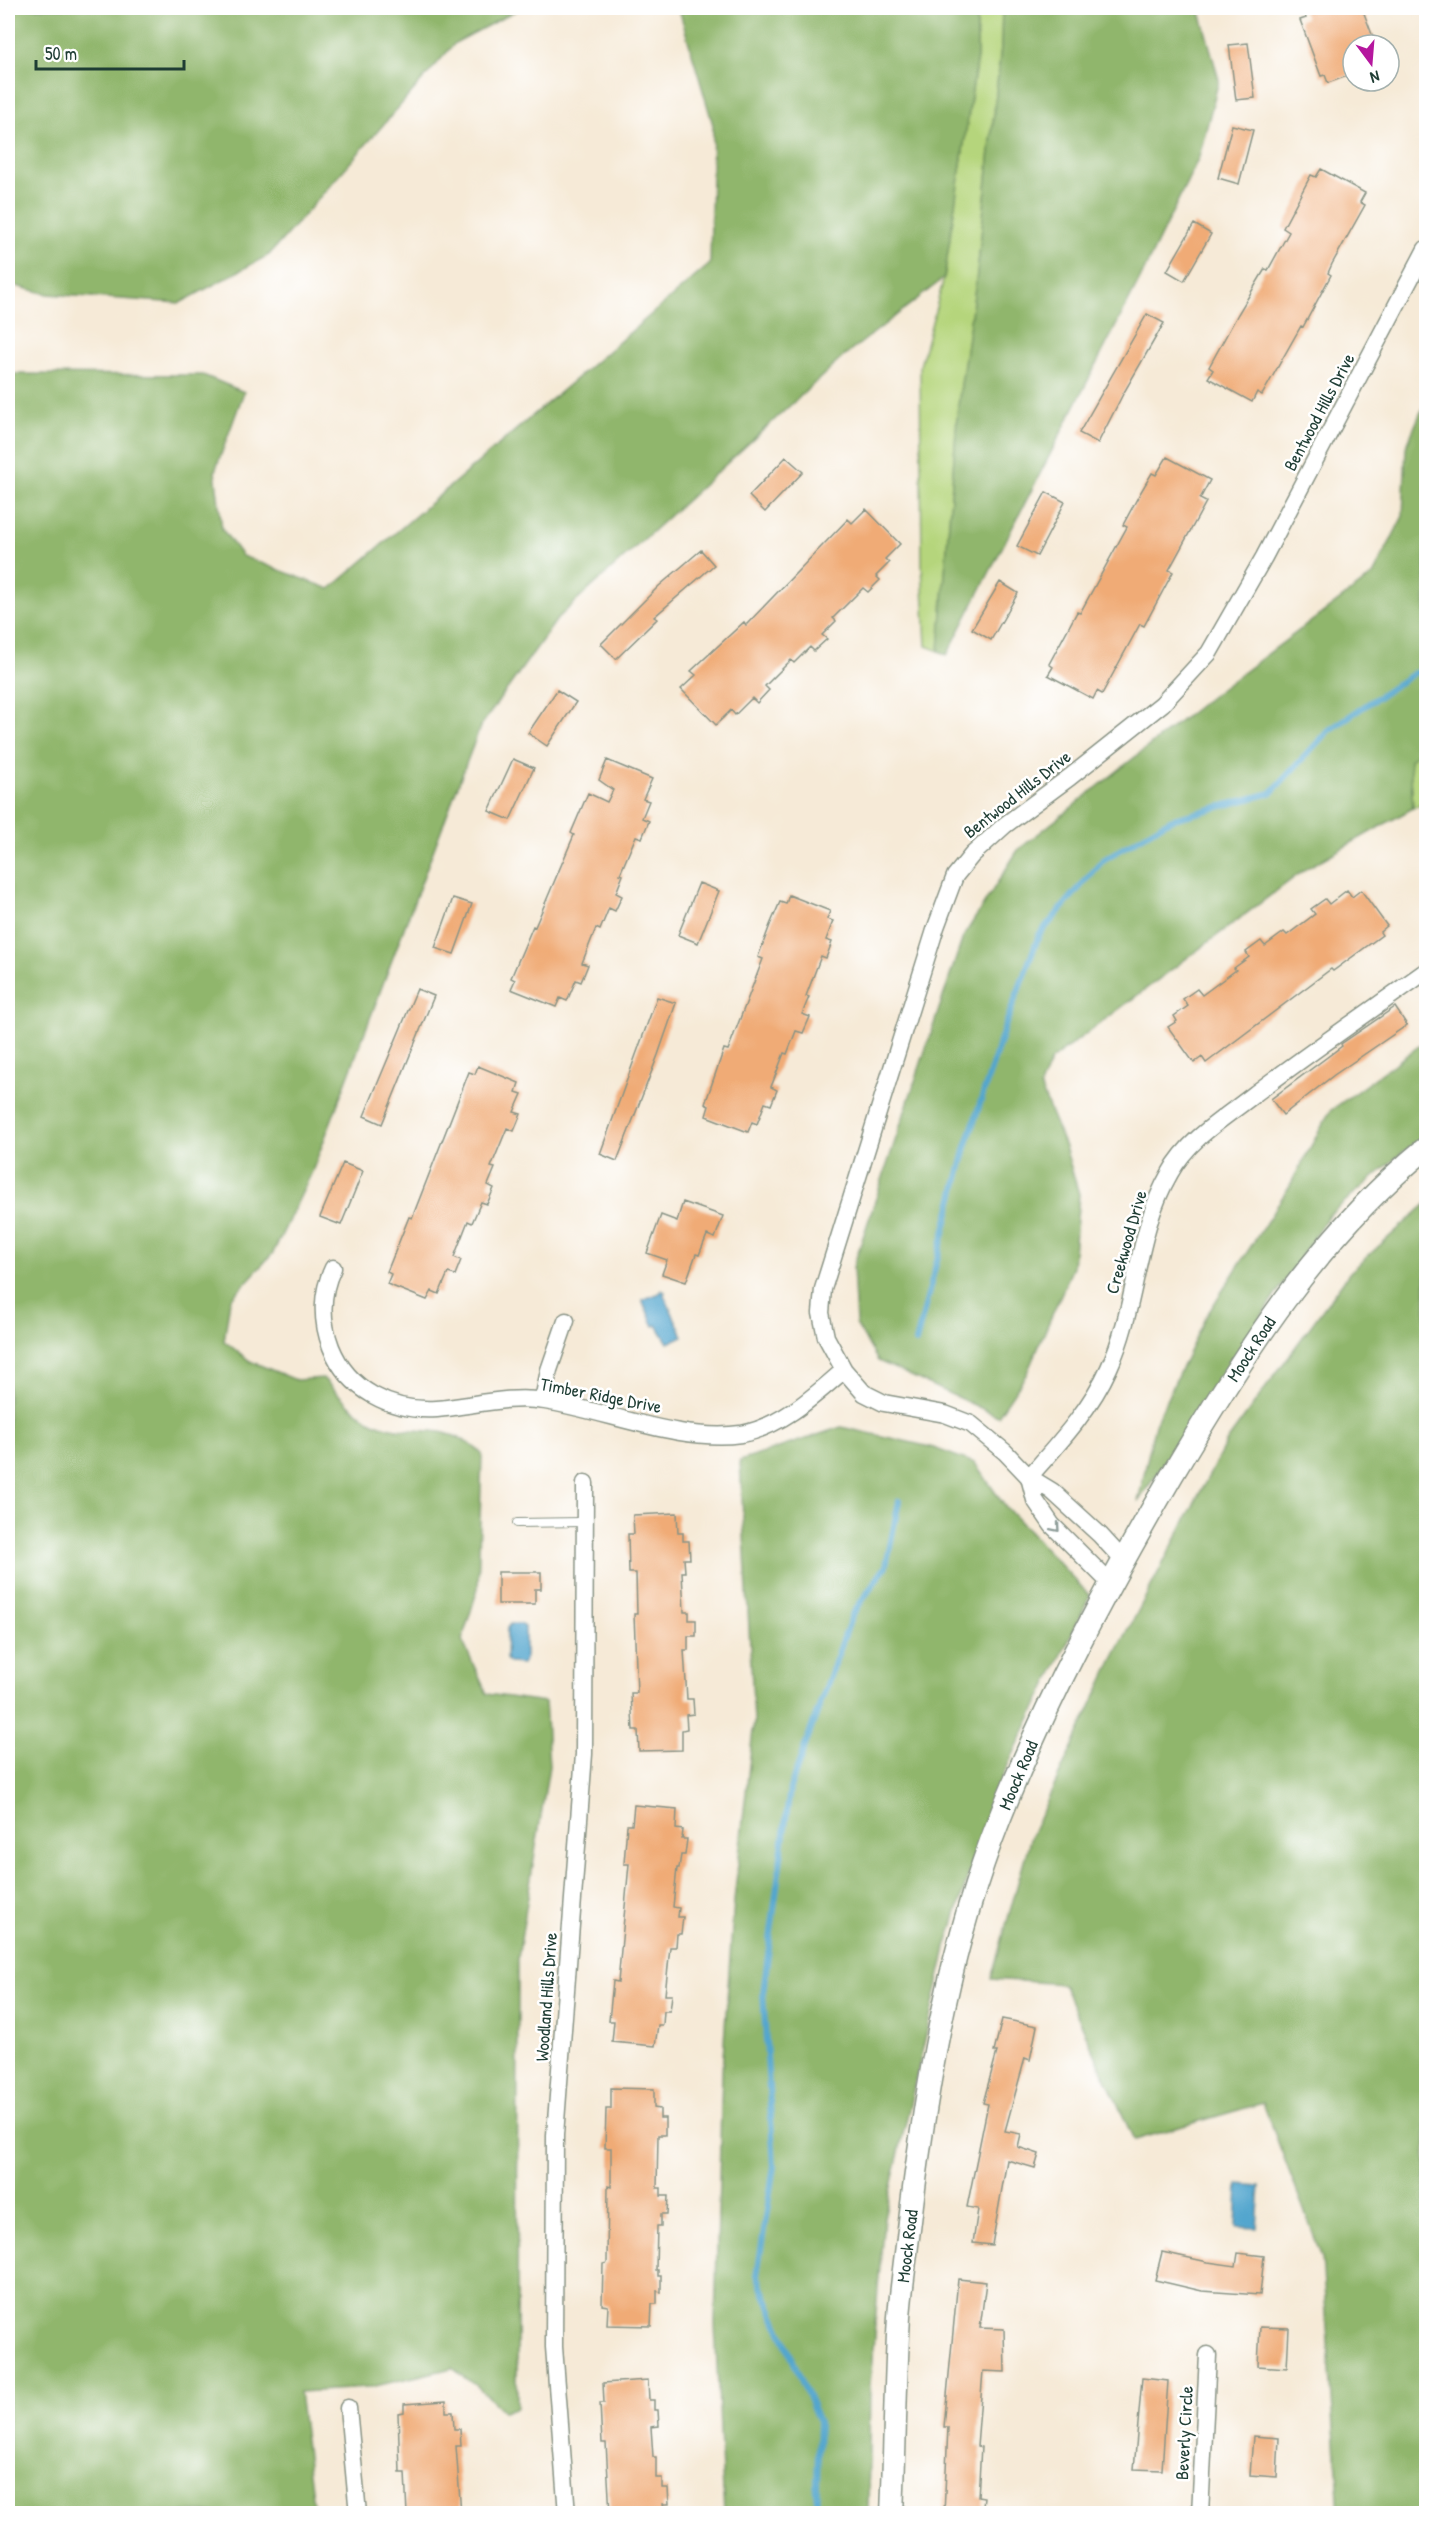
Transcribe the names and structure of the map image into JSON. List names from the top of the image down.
{
  "streets": {
    "main road": ["Moock Road"],
    "street": [
      "Bentwood Hills Drive",
      "Creekwood Drive",
      "Timber Ridge Drive",
      "Woodland Hills Drive",
      "Beverly Circle"
    ]
  },
  "crossings": [
    ["Bentwood Hills Drive", "Creekwood Drive"],
    ["Bentwood Hills Drive", "Moock Road"],
    ["Bentwood Hills Drive", "Timber Ridge Drive"]
  ],
  "scale_bar": "50 m",
  "north": "bottom"
}
